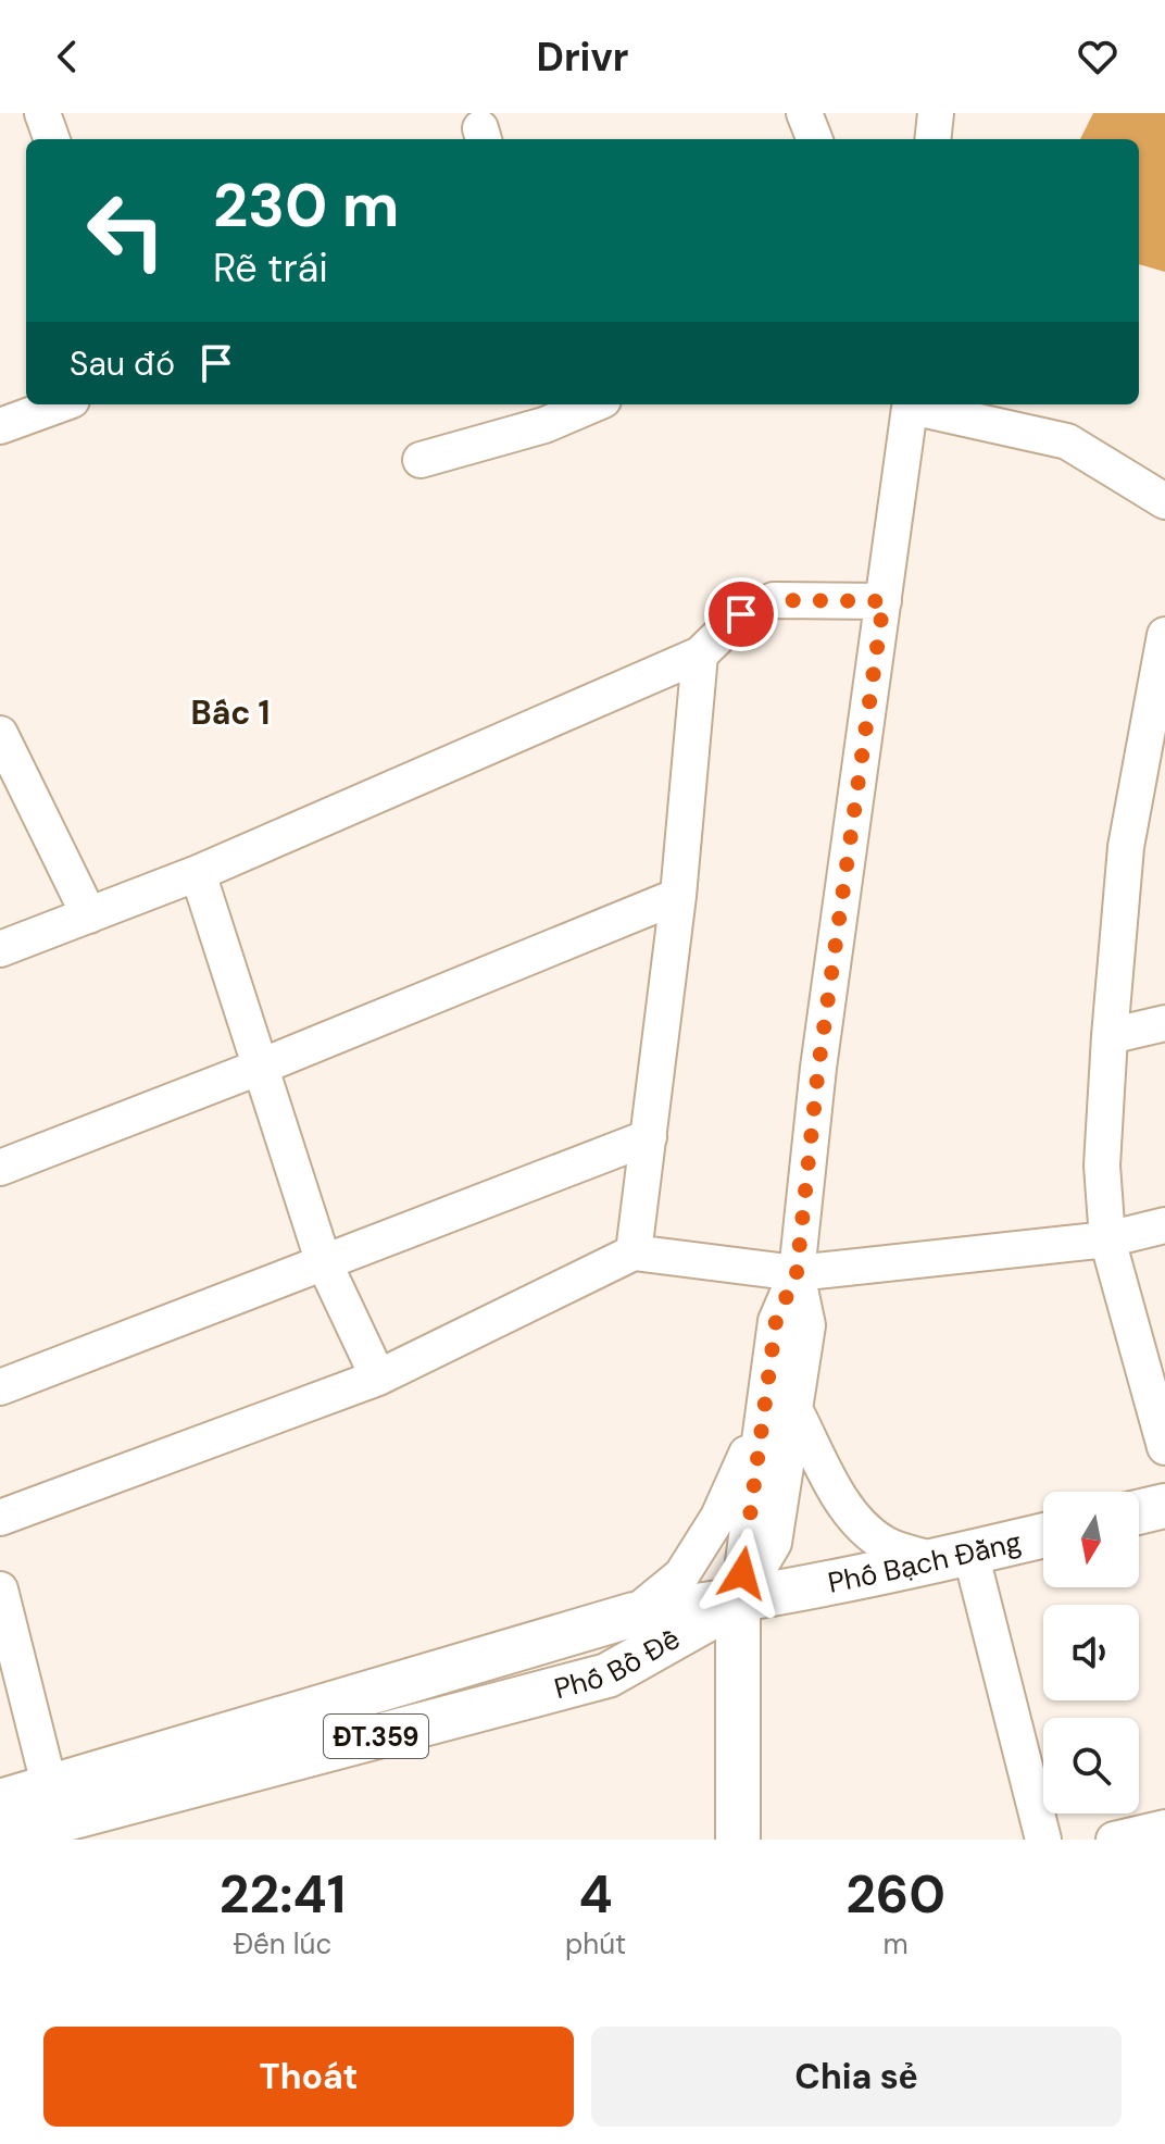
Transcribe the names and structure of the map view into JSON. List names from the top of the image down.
{
  "streets": {
    "main road": ["Phố Bạch Đằng", "Phố Bồ Đề", "ĐT.359"]
  },
  "crossings": [
    ["Phố Bạch Đằng", "Phố Bồ Đề"]
  ],
  "districts": ["Bấc 1"],
  "north": "bottom",
  "page": {
    "header": "Drivr",
    "turn": ["230 m", "Rẽ trái"],
    "then": "Sau đó",
    "eta": [
      "22:41",
      "Đến lúc",
      "4",
      "phút",
      "260",
      "m"
    ],
    "buttons": ["Thoát", "Chia sẻ"]
  }
}
